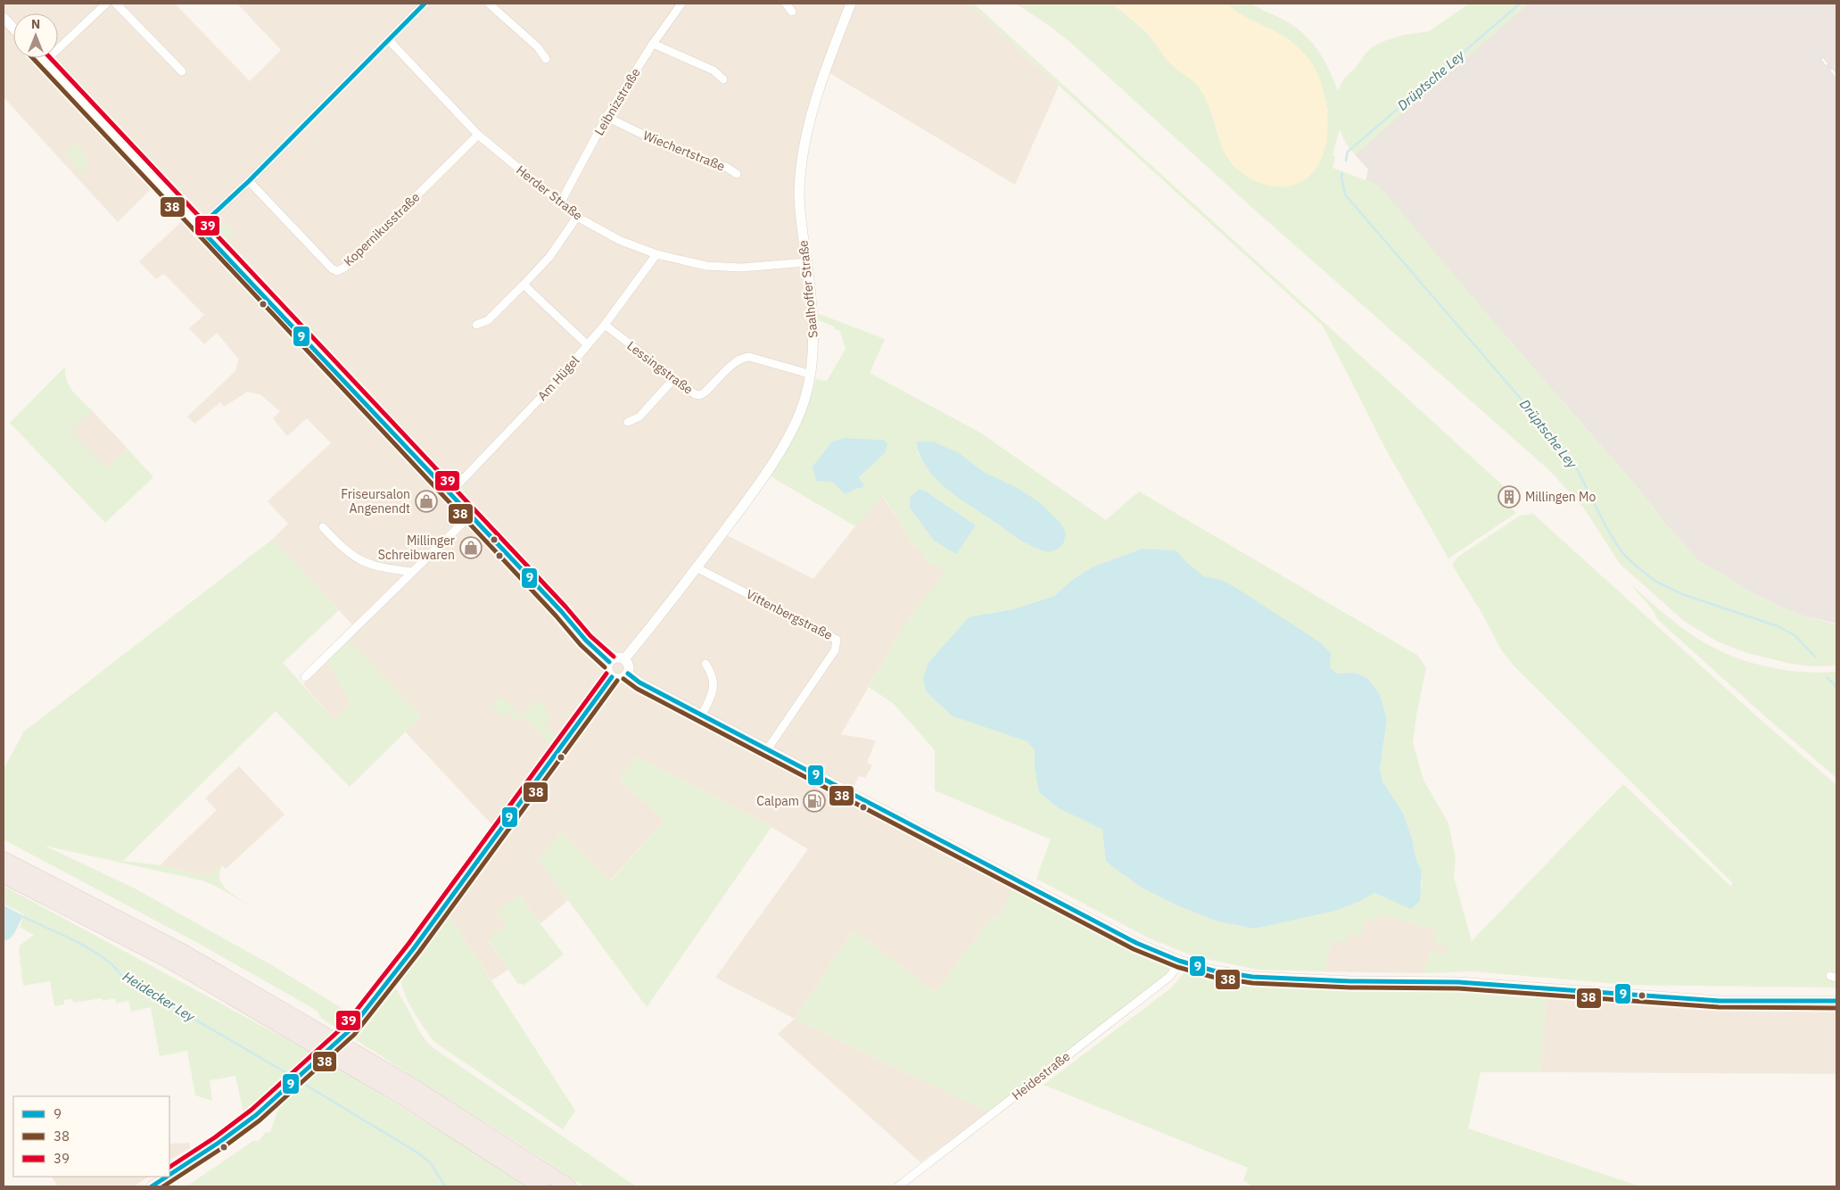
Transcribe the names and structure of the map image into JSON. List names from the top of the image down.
{
  "streets": {
    "street": [
      "Leibnizstraße",
      "Wiechertstraße",
      "Herder Straße",
      "Kopernikusstraße",
      "Saalhoffer Straße",
      "Lessingstraße",
      "Am Hügel",
      "Vittenbergstraße",
      "Heidestraße"
    ]
  },
  "crossings": [
    ["Leibnizstraße", "Wiechertstraße"],
    ["Leibnizstraße", "Herder Straße"],
    ["Herder Straße", "Kopernikusstraße"],
    ["Herder Straße", "Saalhoffer Straße"],
    ["Herder Straße", "Am Hügel"],
    ["Saalhoffer Straße", "Lessingstraße"],
    ["Saalhoffer Straße", "Vittenbergstraße"],
    ["Lessingstraße", "Am Hügel"]
  ],
  "water": ["Drüptsche Ley", "Heidecker Ley"],
  "places": {
    "building": ["Millingen Mo"],
    "shop": ["Friseursalon Angenendt", "Millinger Schreibwaren"],
    "fuel station": ["Calpam"]
  },
  "lines": ["transit line 9", "transit line 38", "transit line 39"],
  "legend": ["9", "38", "39"],
  "north": "top"
}
